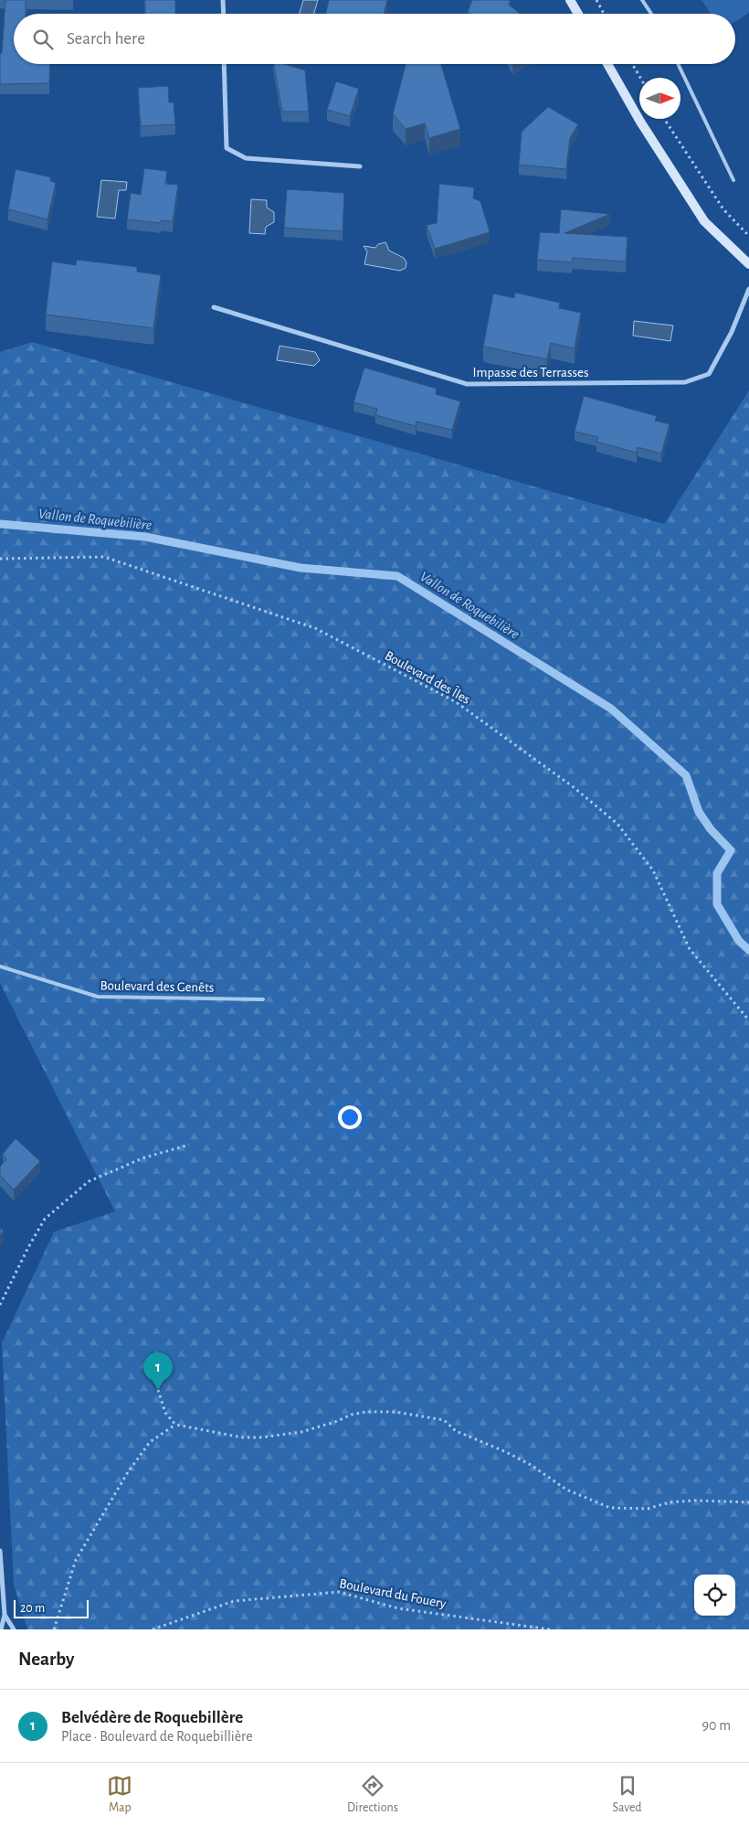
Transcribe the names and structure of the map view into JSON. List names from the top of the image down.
{
  "streets": {
    "street": ["Impasse des Terrasses"],
    "lane": ["Boulevard des Genêts"],
    "path": ["Boulevard des Îles", "Boulevard du Fouery"]
  },
  "water": ["Vallon de Roquebilière"],
  "scale_bar": "20 m",
  "north": "right",
  "page": {
    "search": "Search here",
    "pins": "1",
    "scale": "20 m",
    "heading": "Nearby",
    "list": [
      {
        "mark": "1",
        "name": "Belvédère de Roquebillère",
        "note": "Place · Boulevard de Roquebillière",
        "value": "90 m"
      }
    ],
    "nav": ["Map", "Directions", "Saved"]
  }
}
